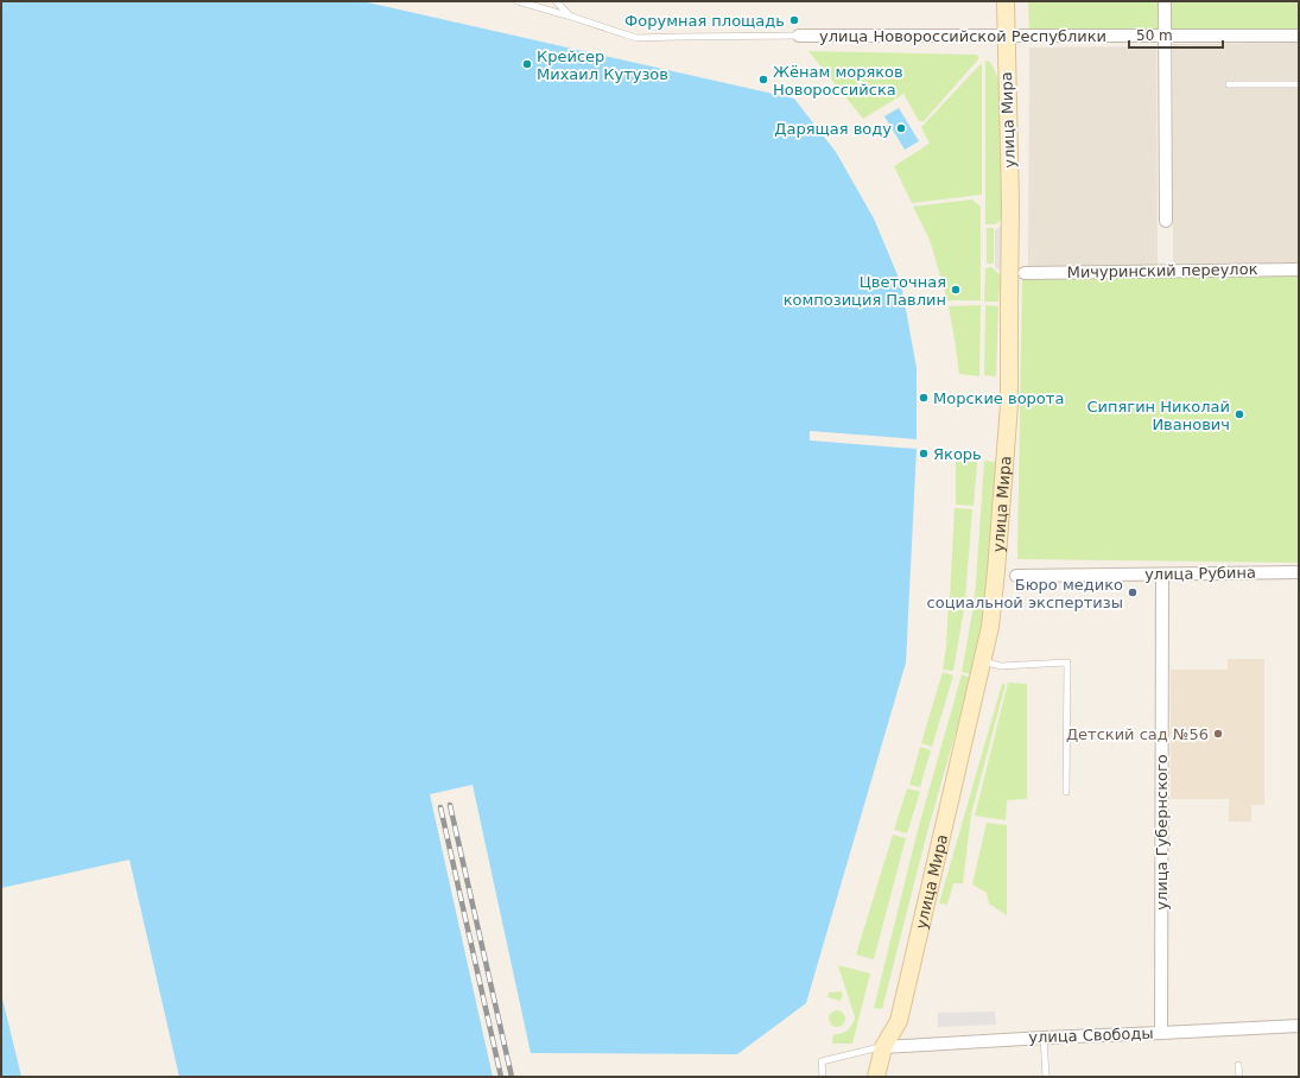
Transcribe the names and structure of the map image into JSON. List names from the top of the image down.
{
  "streets": {
    "street": [
      "улица Новороссийской Республики",
      "улица Мира",
      "Мичуринский переулок",
      "улица Рубина",
      "улица Губернского",
      "улица Свободы"
    ]
  },
  "crossings": [
    ["улица Новороссийской Республики", "улица Мира"],
    ["улица Мира", "улица Свободы"],
    ["улица Рубина", "улица Губернского"],
    ["улица Губернского", "улица Свободы"]
  ],
  "places": [
    "Форумная площадь",
    "Крейсер Михаил Кутузов",
    "Жёнам моряков Новороссийска",
    "Дарящая воду",
    "Цветочная композиция Павлин",
    "Морские ворота",
    "Сипягин Николай Иванович",
    "Якорь",
    "Бюро медико социальной экспертизы",
    "Детский сад №56"
  ],
  "scale_bar": "50 m"
}
